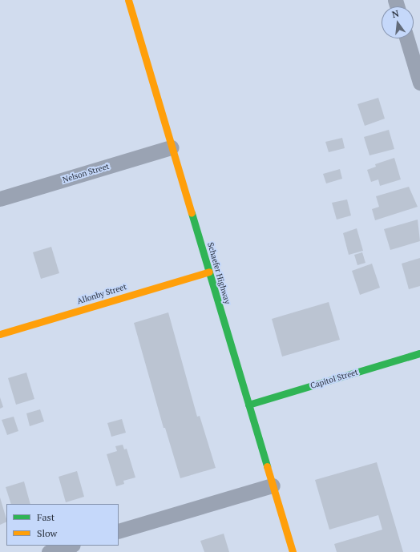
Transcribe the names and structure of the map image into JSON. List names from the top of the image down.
{
  "streets": {
    "street": [
      "Nelson Street",
      "Schaefer Highway",
      "Allonby Street",
      "Capitol Street"
    ]
  },
  "crossings": [
    ["Nelson Street", "Schaefer Highway"],
    ["Schaefer Highway", "Allonby Street"],
    ["Schaefer Highway", "Capitol Street"]
  ],
  "legend": ["Fast", "Slow"],
  "north": "top"
}
